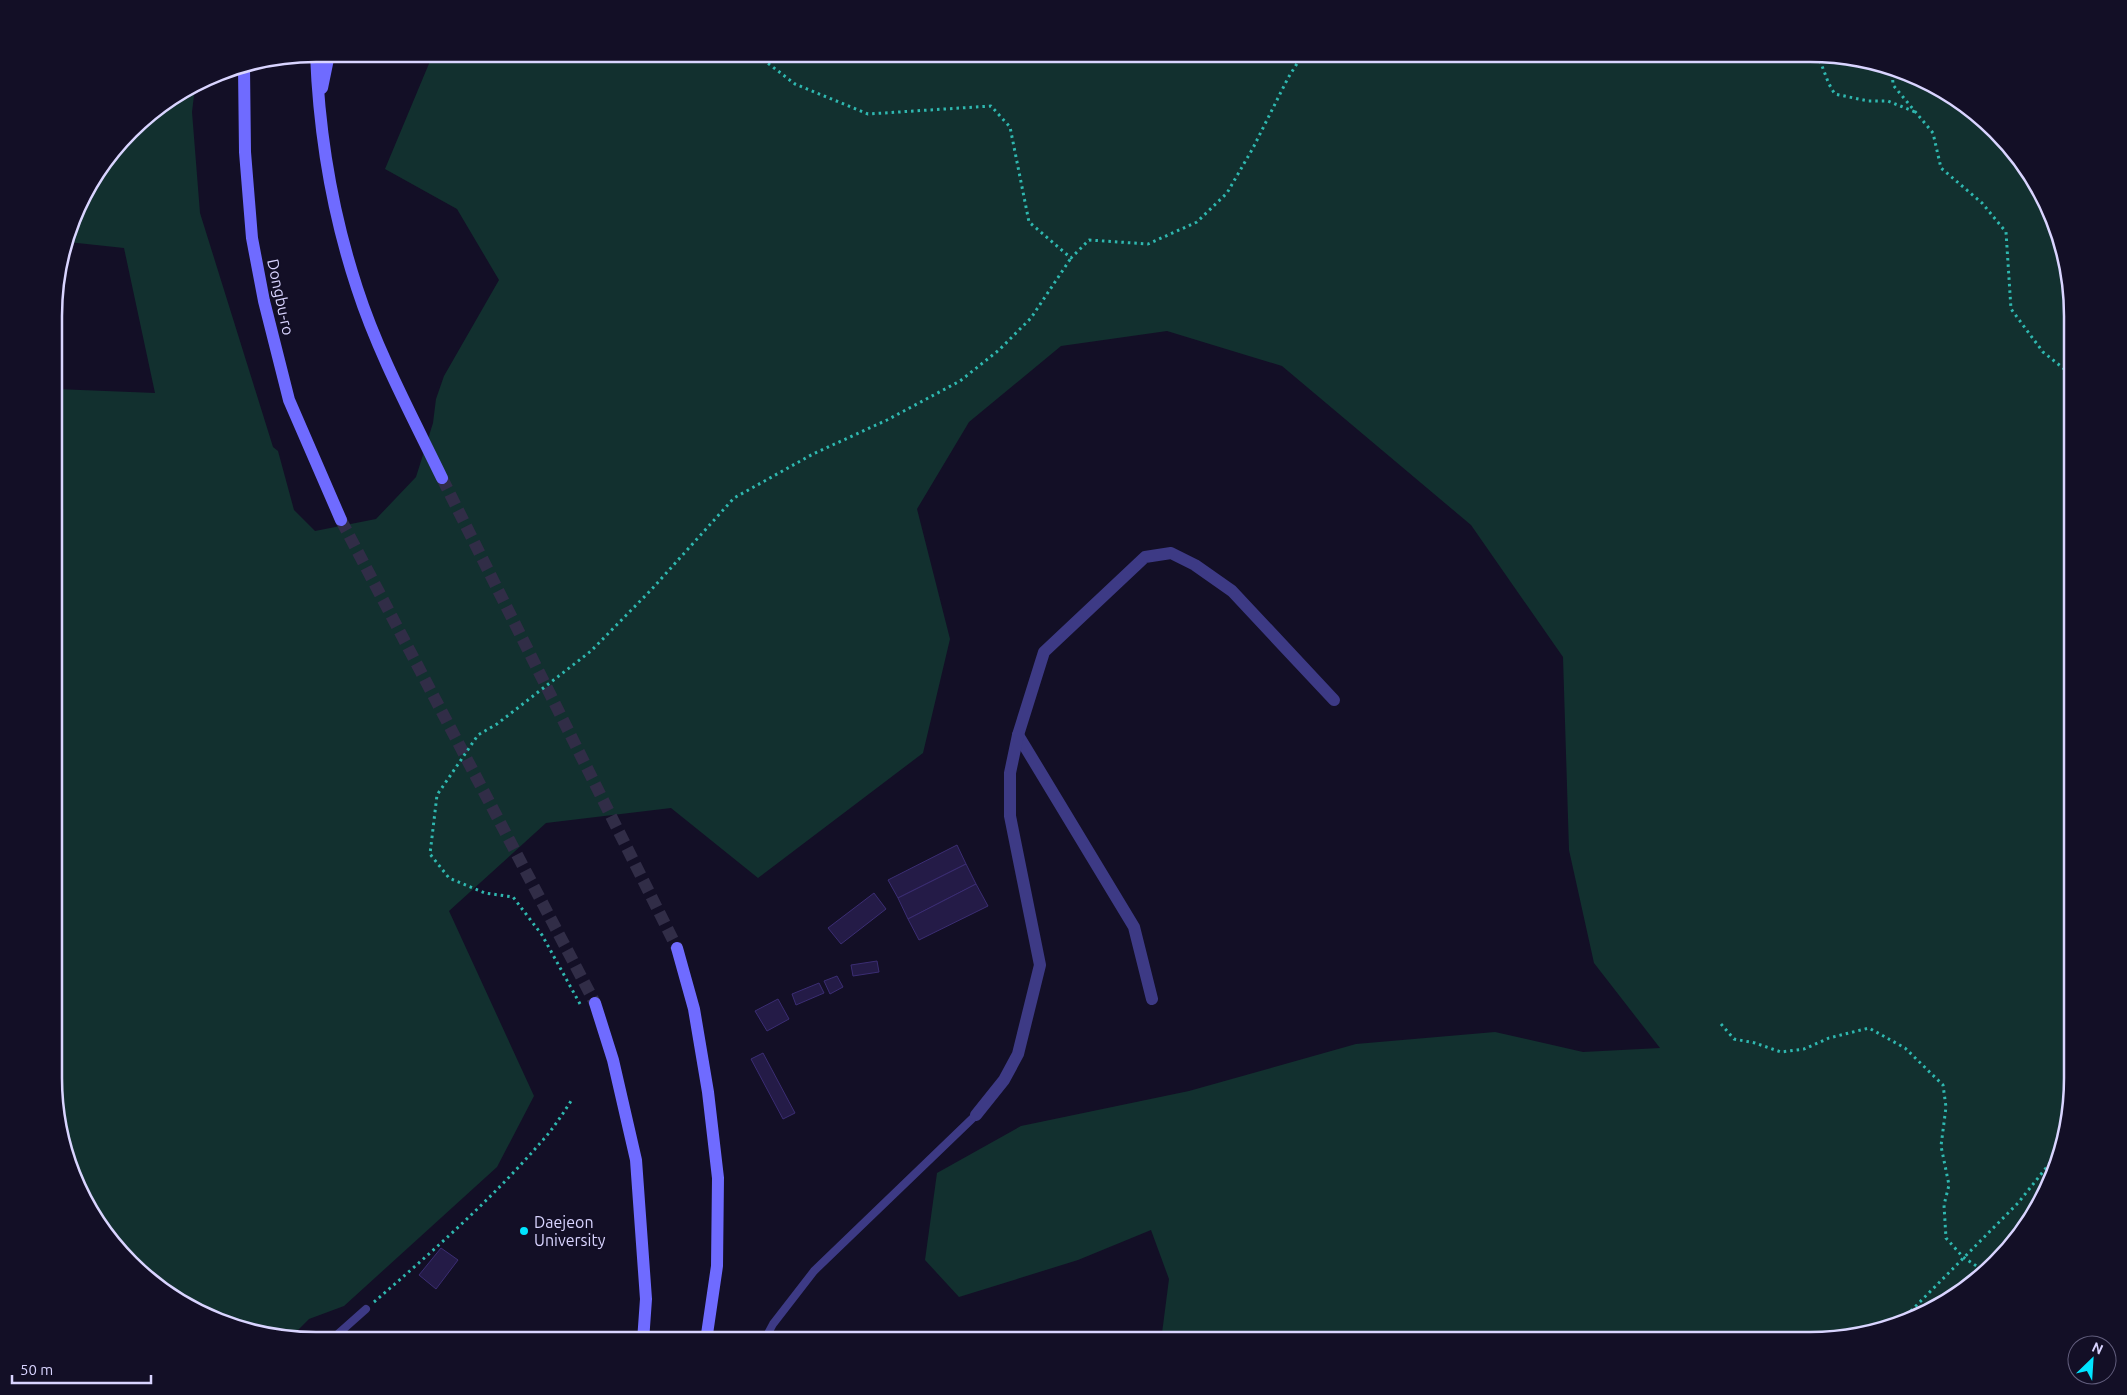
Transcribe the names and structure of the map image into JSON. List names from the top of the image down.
{
  "streets": {
    "main road": ["Dongbu-ro"]
  },
  "places": ["Daejeon University"],
  "scale_bar": "50 m",
  "north": "top right"
}
